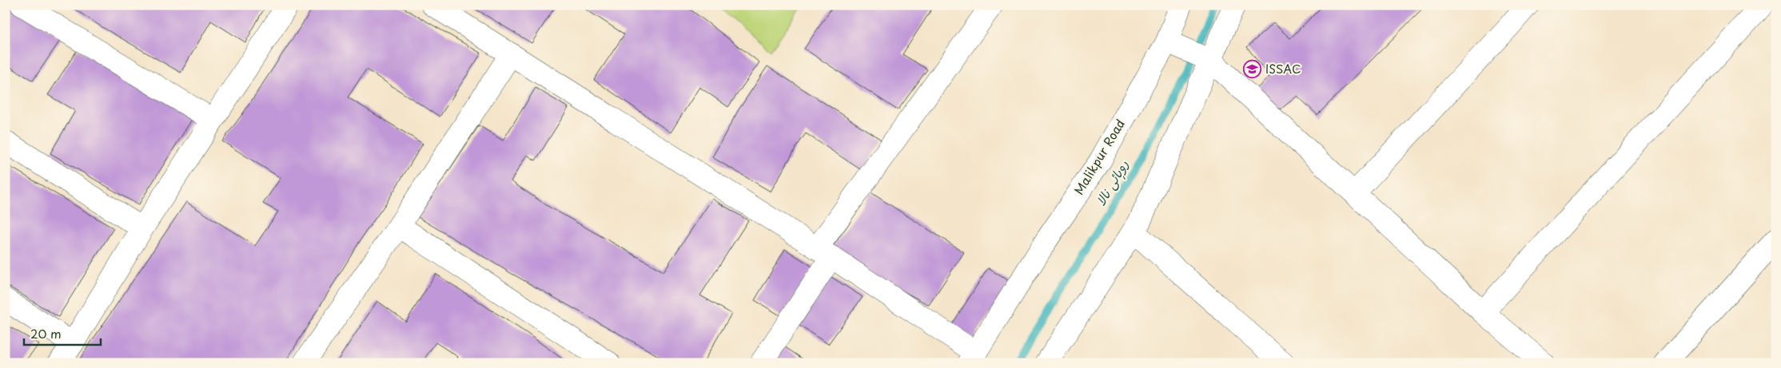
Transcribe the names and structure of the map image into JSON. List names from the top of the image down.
{
  "streets": {
    "street": ["Malikpur Road"]
  },
  "water": ["روہائی نالا"],
  "places": {
    "school or university": ["ISSAC"]
  },
  "scale_bar": "20 m"
}
